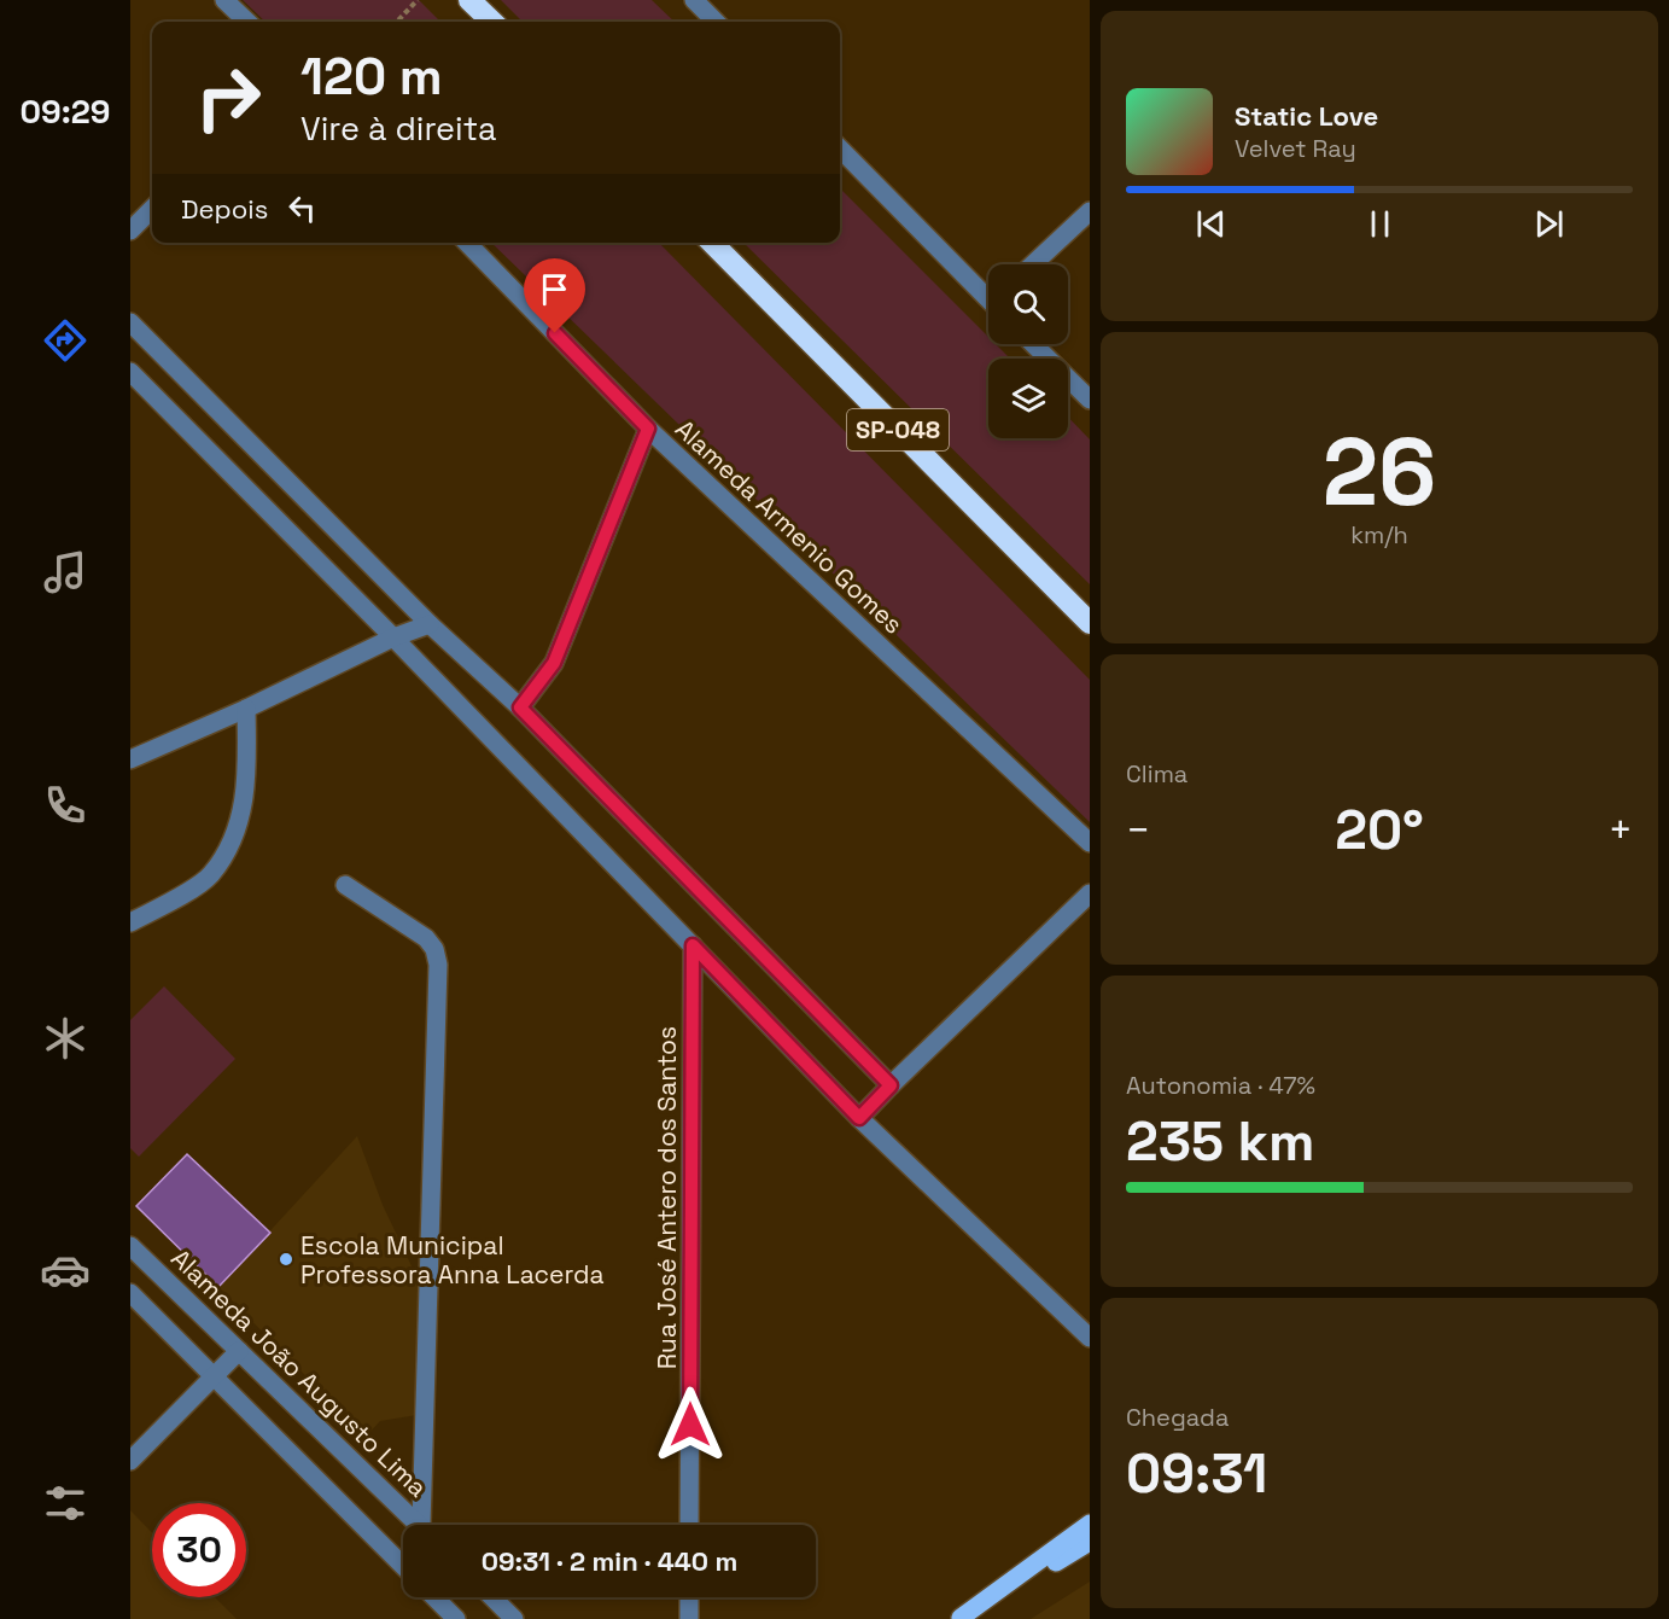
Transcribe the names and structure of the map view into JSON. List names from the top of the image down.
{
  "streets": {
    "highway": ["SP-048"],
    "street": ["Alameda Armenio Gomes", "Rua José Antero dos Santos", "Alameda João Augusto Lima"]
  },
  "places": ["Escola Municipal Professora Anna Lacerda"],
  "page": {
    "tabs": "09:29",
    "turn": ["120 m", "Vire à direita"],
    "song": ["Static Love", "Velvet Ray"],
    "then": "Depois",
    "tile": [
      ["26", "km/h"],
      "Clima",
      ["Autonomia · 47%", "235 km"],
      ["Chegada", "09:31"]
    ],
    "heat": ["−", "20°", "+"],
    "limit": "30",
    "trip": "09:31 · 2 min · 440 m"
  }
}
